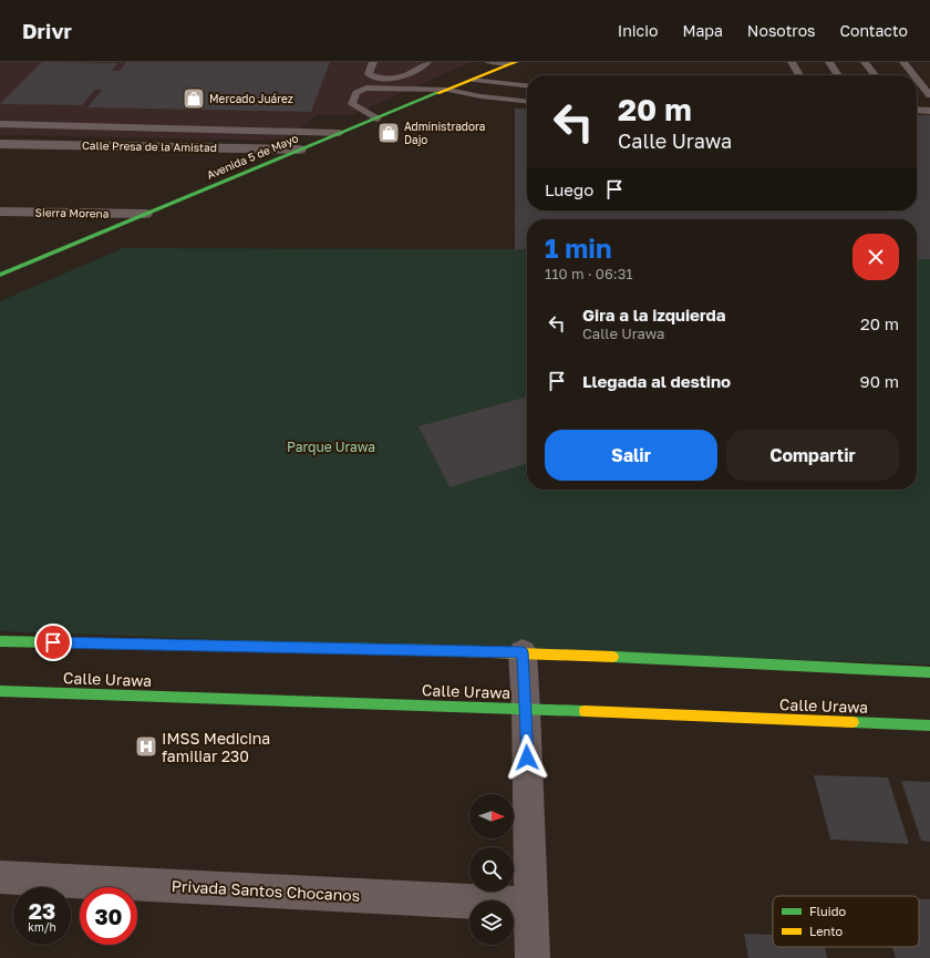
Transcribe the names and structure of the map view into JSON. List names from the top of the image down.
{
  "streets": {
    "main road": ["Avenida 5 de Mayo", "Calle Urawa"],
    "street": ["Calle Presa de la Amistad", "Sierra Morena", "Privada Santos Chocanos"]
  },
  "crossings": [
    ["Calle Presa de la Amistad", "Avenida 5 de Mayo"],
    ["Avenida 5 de Mayo", "Sierra Morena"]
  ],
  "parks": ["Parque Urawa"],
  "places": {
    "shop": ["Mercado Juárez", "Administradora Dajo"],
    "hospital": ["IMSS Medicina familiar 230"]
  },
  "legend": ["Fluido", "Lento"],
  "north": "right",
  "page": {
    "header": "Drivr",
    "nav": [
      "Inicio",
      "Mapa",
      "Nosotros",
      "Contacto"
    ],
    "turn": ["20 m", "Calle Urawa"],
    "then": "Luego",
    "heading": ["1 min", "110 m · 06:31"],
    "list": [
      {
        "name": "Gira a la izquierda",
        "note": "Calle Urawa",
        "value": "20 m"
      },
      {
        "name": "Llegada al destino",
        "value": "90 m"
      }
    ],
    "buttons": ["Salir", "Compartir"],
    "speed": "23 km/h",
    "limit": "30"
  }
}
